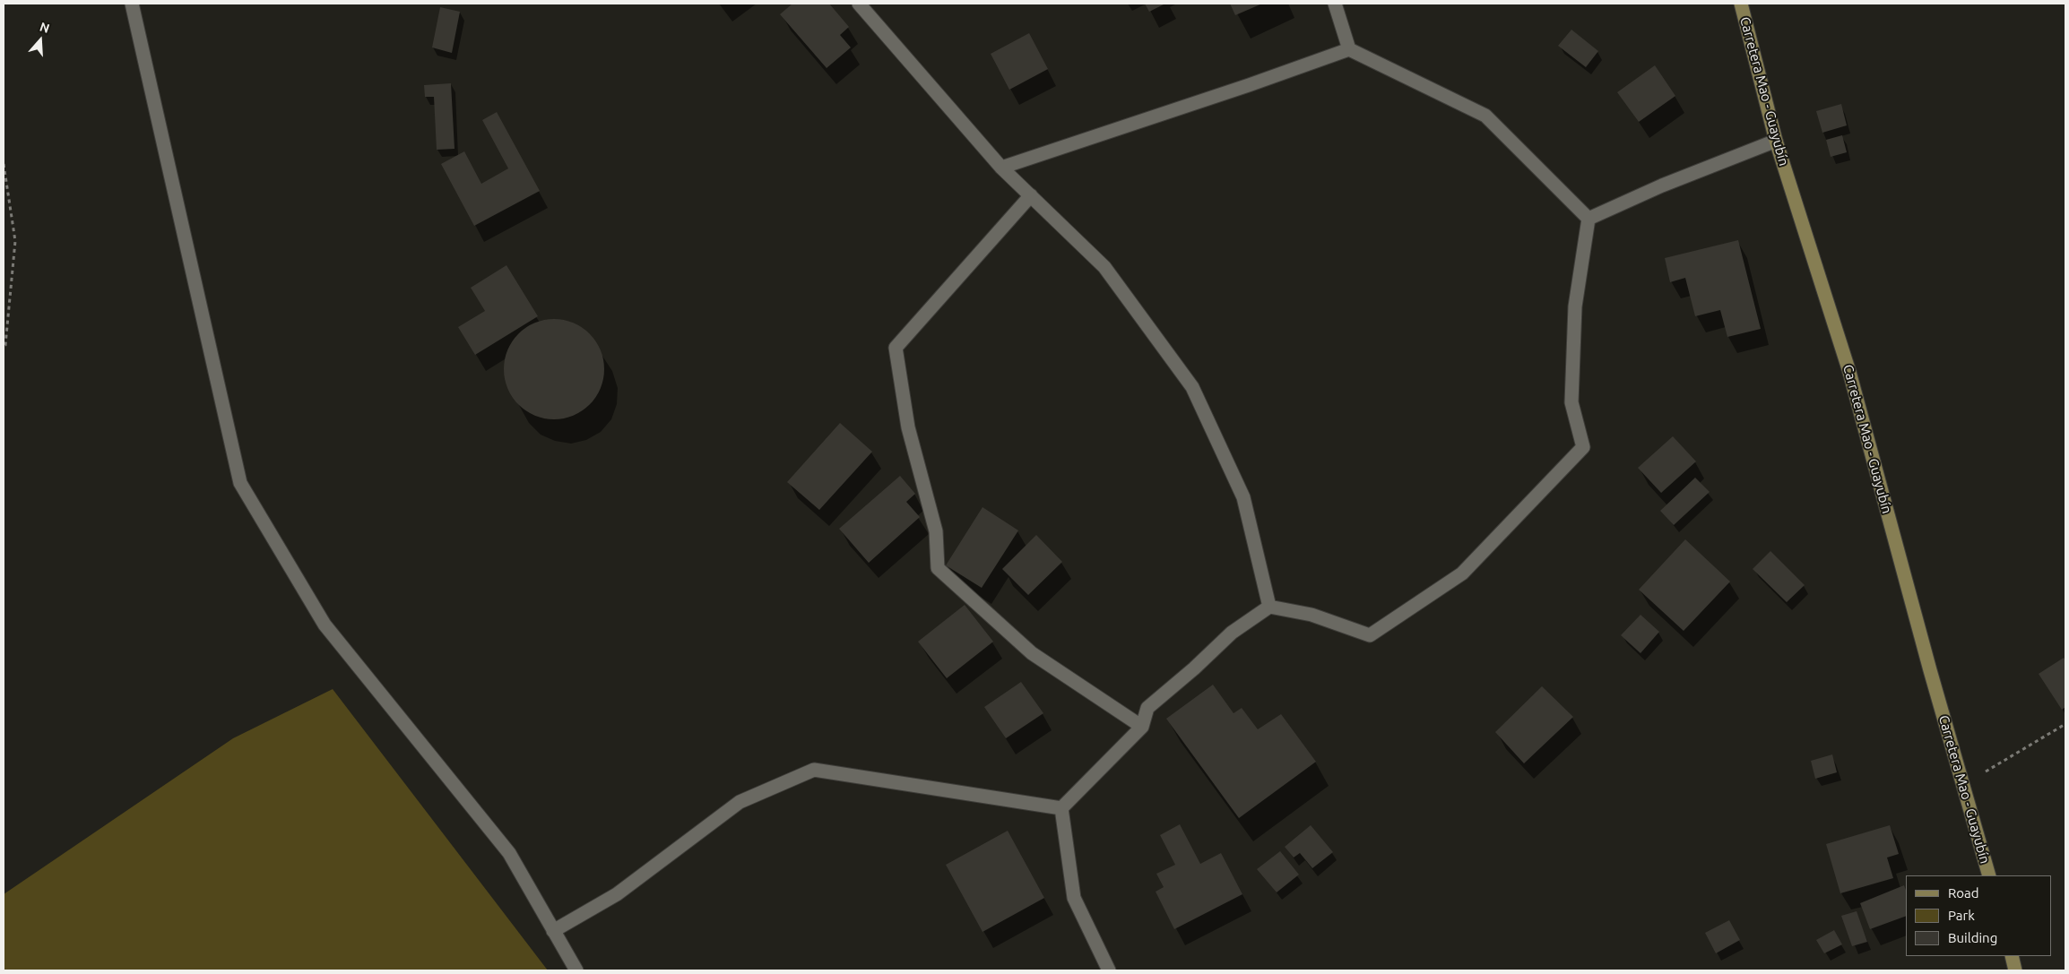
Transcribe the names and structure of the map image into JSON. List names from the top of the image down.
{
  "streets": {
    "main road": ["Carretera Mao - Guayubín"]
  },
  "legend": ["Road", "Park", "Building"],
  "north": "top"
}
